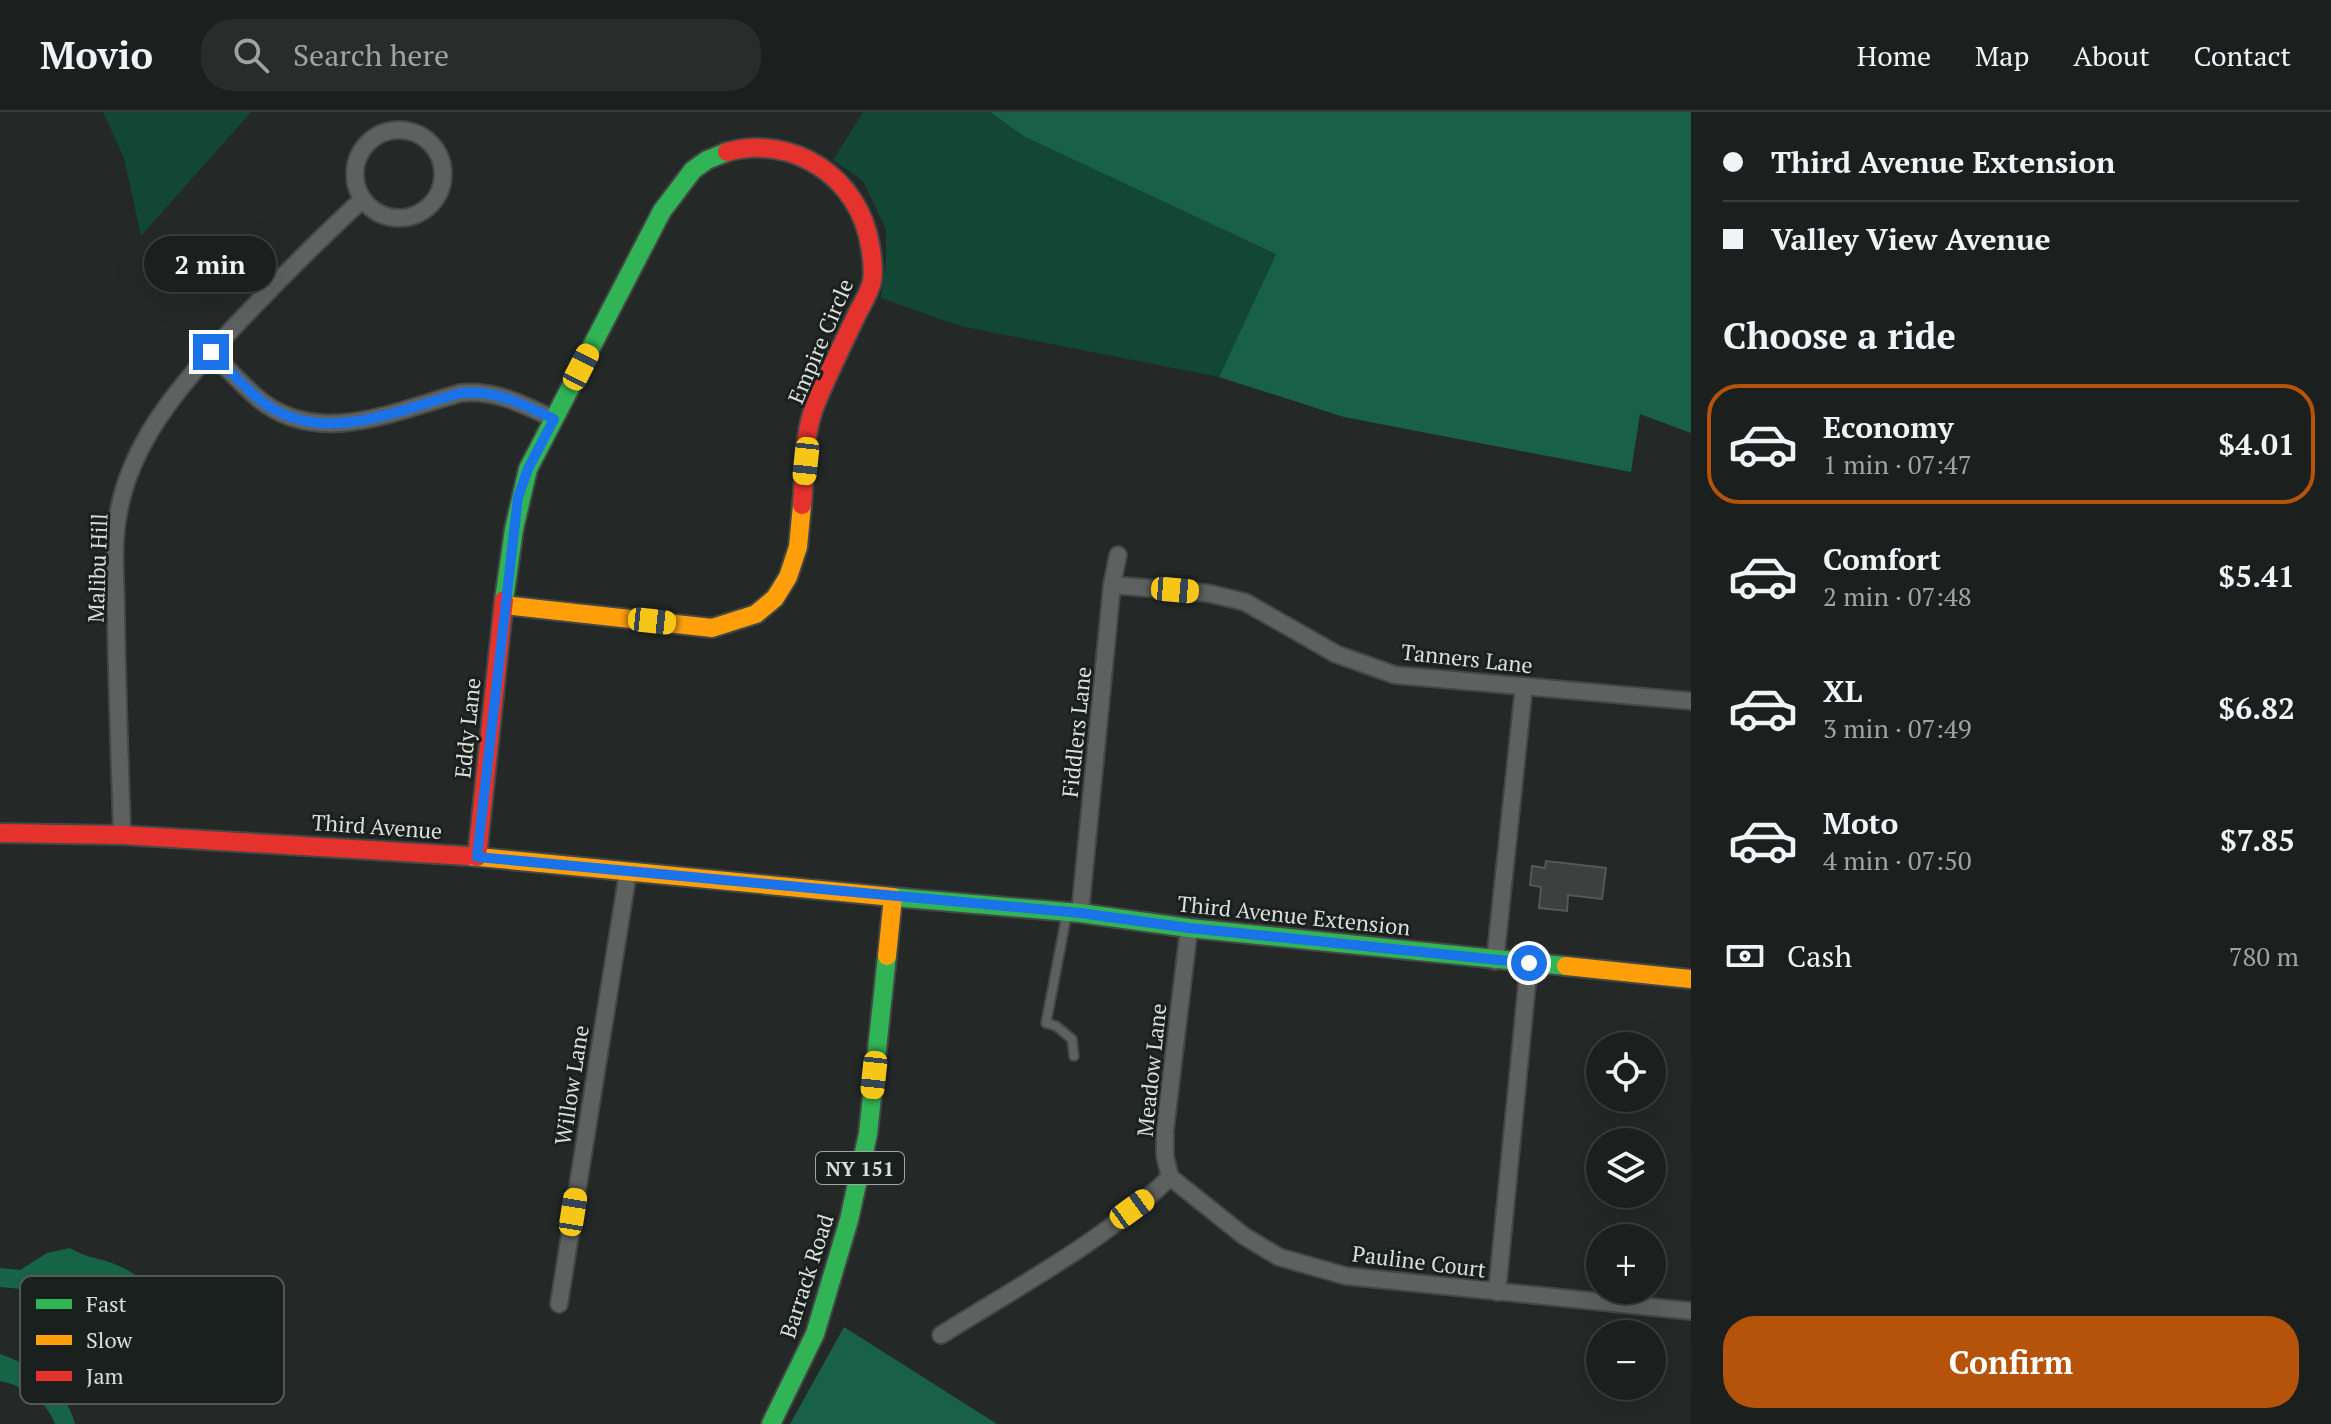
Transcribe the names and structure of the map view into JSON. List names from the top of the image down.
{
  "streets": {
    "street": [
      "Empire Circle",
      "Malibu Hill",
      "Tanners Lane",
      "Eddy Lane",
      "Fiddlers Lane",
      "Third Avenue",
      "Third Avenue Extension",
      "Meadow Lane",
      "Willow Lane",
      "NY 151",
      "Pauline Court",
      "Barrack Road"
    ]
  },
  "crossings": [
    ["Empire Circle", "Eddy Lane"],
    ["Malibu Hill", "Third Avenue"],
    ["Tanners Lane", "Fiddlers Lane"],
    ["Eddy Lane", "Third Avenue"],
    ["Fiddlers Lane", "Third Avenue Extension"],
    ["Third Avenue", "Third Avenue Extension"],
    ["Third Avenue", "Willow Lane"],
    ["Third Avenue", "Barrack Road"],
    ["Third Avenue Extension", "Meadow Lane"],
    ["Third Avenue Extension", "Barrack Road"],
    ["Meadow Lane", "Pauline Court"]
  ],
  "legend": ["Fast", "Slow", "Jam"],
  "page": {
    "header": "Movio",
    "search": "Search here",
    "nav": [
      "Home",
      "Map",
      "About",
      "Contact"
    ],
    "banner": ["Third Avenue Extension", "Valley View Avenue"],
    "bubble": "2 min",
    "heading": "Choose a ride",
    "list": [
      {
        "name": "Economy",
        "note": "1 min · 07:47",
        "value": "$4.01"
      },
      {
        "name": "Comfort",
        "note": "2 min · 07:48",
        "value": "$5.41"
      },
      {
        "name": "XL",
        "note": "3 min · 07:49",
        "value": "$6.82"
      },
      {
        "name": "Moto",
        "note": "4 min · 07:50",
        "value": "$7.85"
      }
    ],
    "pay": ["Cash", "780 m"],
    "map_buttons": ["+", "−"],
    "buttons": "Confirm"
  }
}
